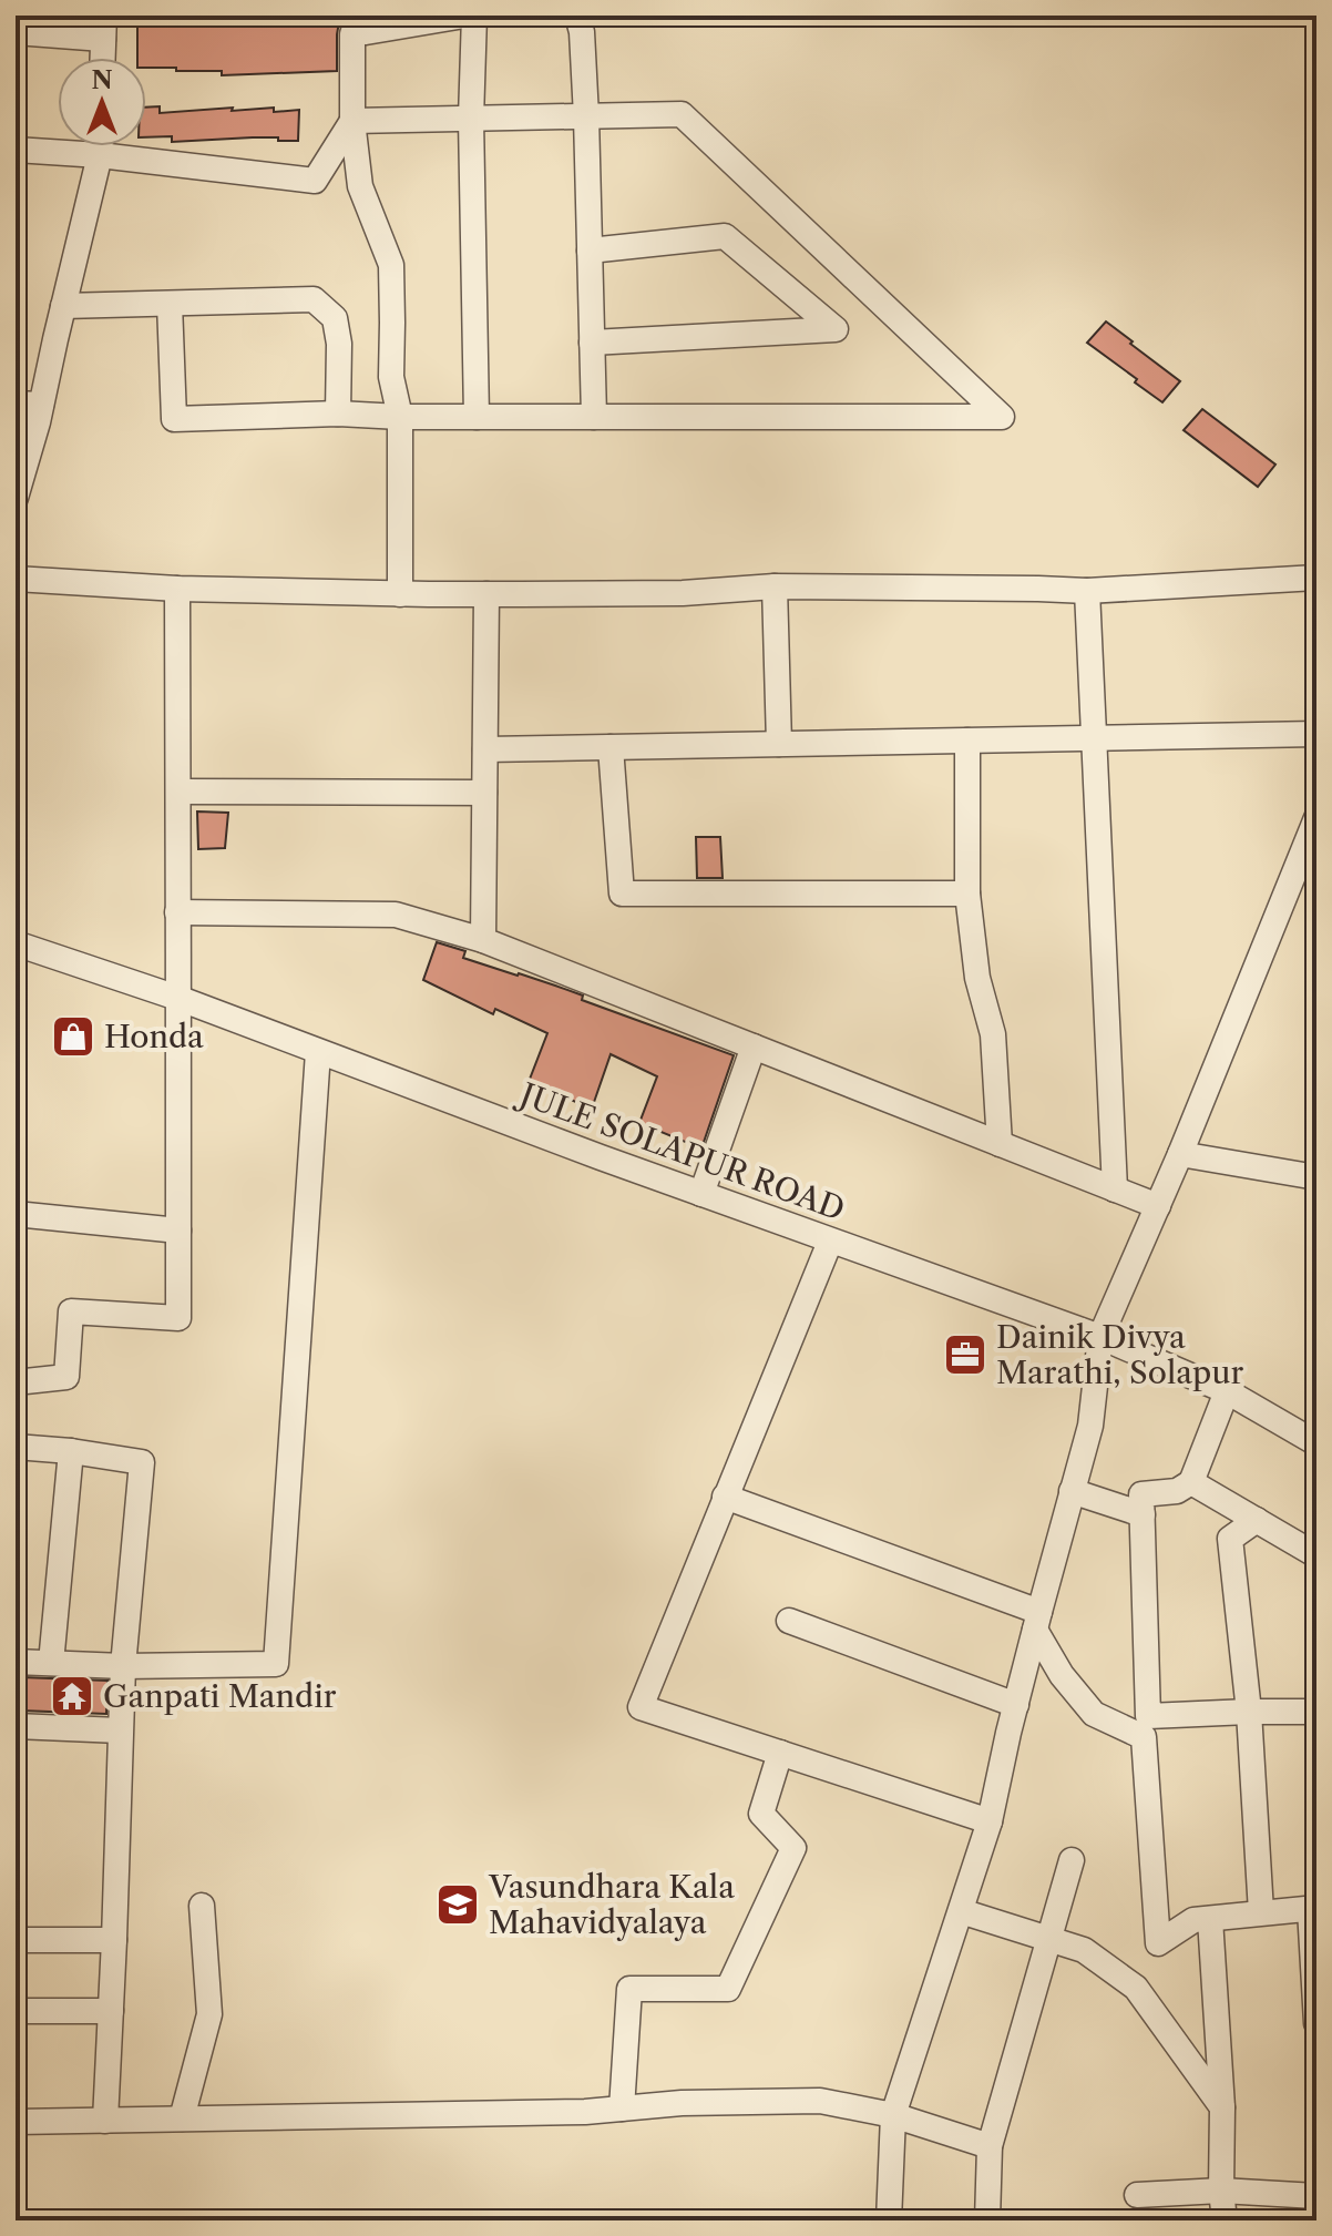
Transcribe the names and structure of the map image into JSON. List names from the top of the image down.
{
  "streets": {
    "street": ["JULE SOLAPUR ROAD"]
  },
  "places": {
    "shop": ["Honda"],
    "office": ["Dainik Divya Marathi, Solapur"],
    "temple": ["Ganpati Mandir"],
    "school or university": ["Vasundhara Kala Mahavidyalaya"]
  },
  "north": "top"
}
